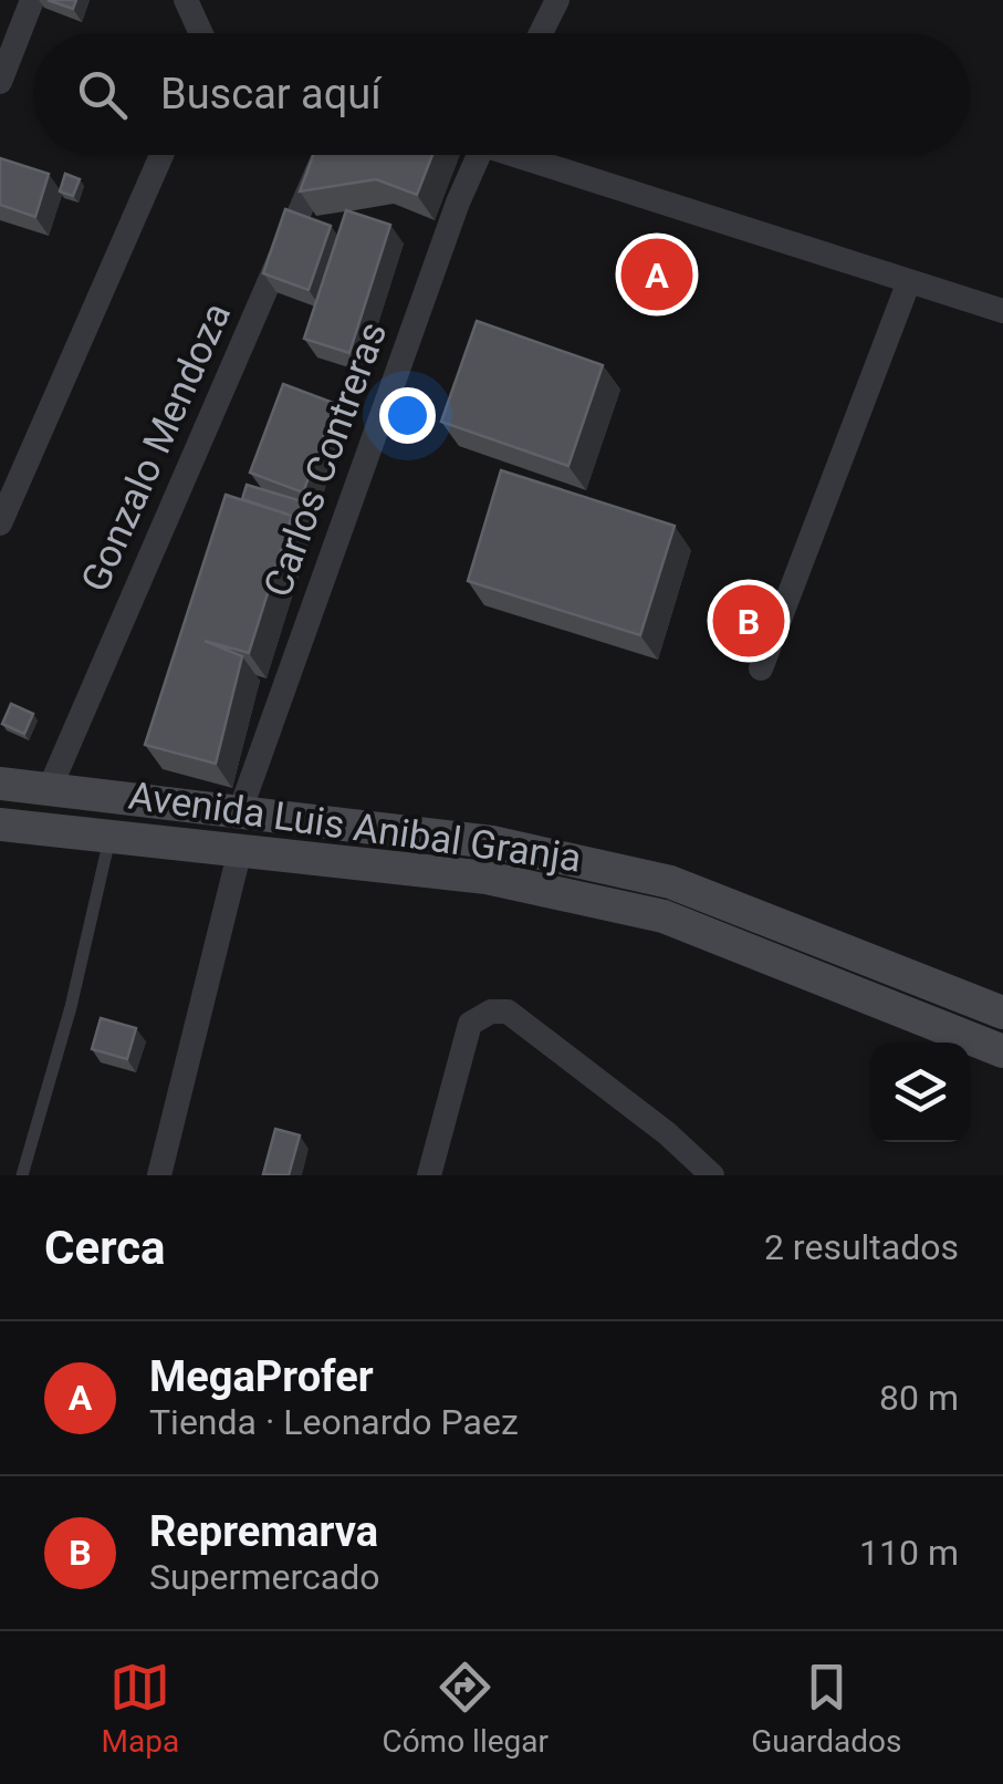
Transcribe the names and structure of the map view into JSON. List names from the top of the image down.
{
  "streets": {
    "main road": ["Avenida Luis Anibal Granja"],
    "street": ["Gonzalo Mendoza", "Carlos Contreras"]
  },
  "crossings": [
    ["Gonzalo Mendoza", "Avenida Luis Anibal Granja"],
    ["Carlos Contreras", "Avenida Luis Anibal Granja"]
  ],
  "page": {
    "search": "Buscar aquí",
    "pins": ["A", "B"],
    "heading": ["Cerca", "2 resultados"],
    "list": [
      {
        "mark": "A",
        "name": "MegaProfer",
        "note": "Tienda · Leonardo Paez",
        "value": "80 m"
      },
      {
        "mark": "B",
        "name": "Repremarva",
        "note": "Supermercado",
        "value": "110 m"
      }
    ],
    "nav": ["Mapa", "Cómo llegar", "Guardados"]
  }
}
